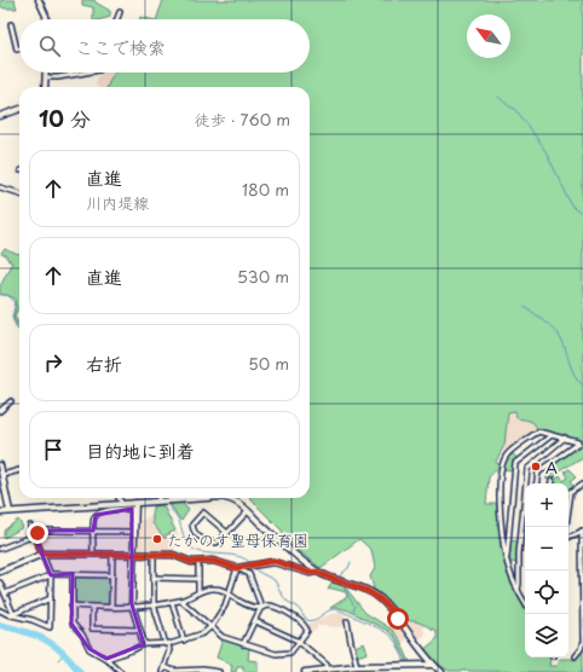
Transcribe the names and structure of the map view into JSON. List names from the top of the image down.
{
  "places": ["A", "たかのす聖母保育園"],
  "north": "top left",
  "page": {
    "search": "ここで検索",
    "heading": ["10 分", "徒歩 · 760 m"],
    "list": [
      ["直進", "川内堤線", "180 m"],
      ["直進", "530 m"],
      ["右折", "50 m"],
      "目的地に到着"
    ],
    "map_buttons": ["+", "−"]
  }
}
